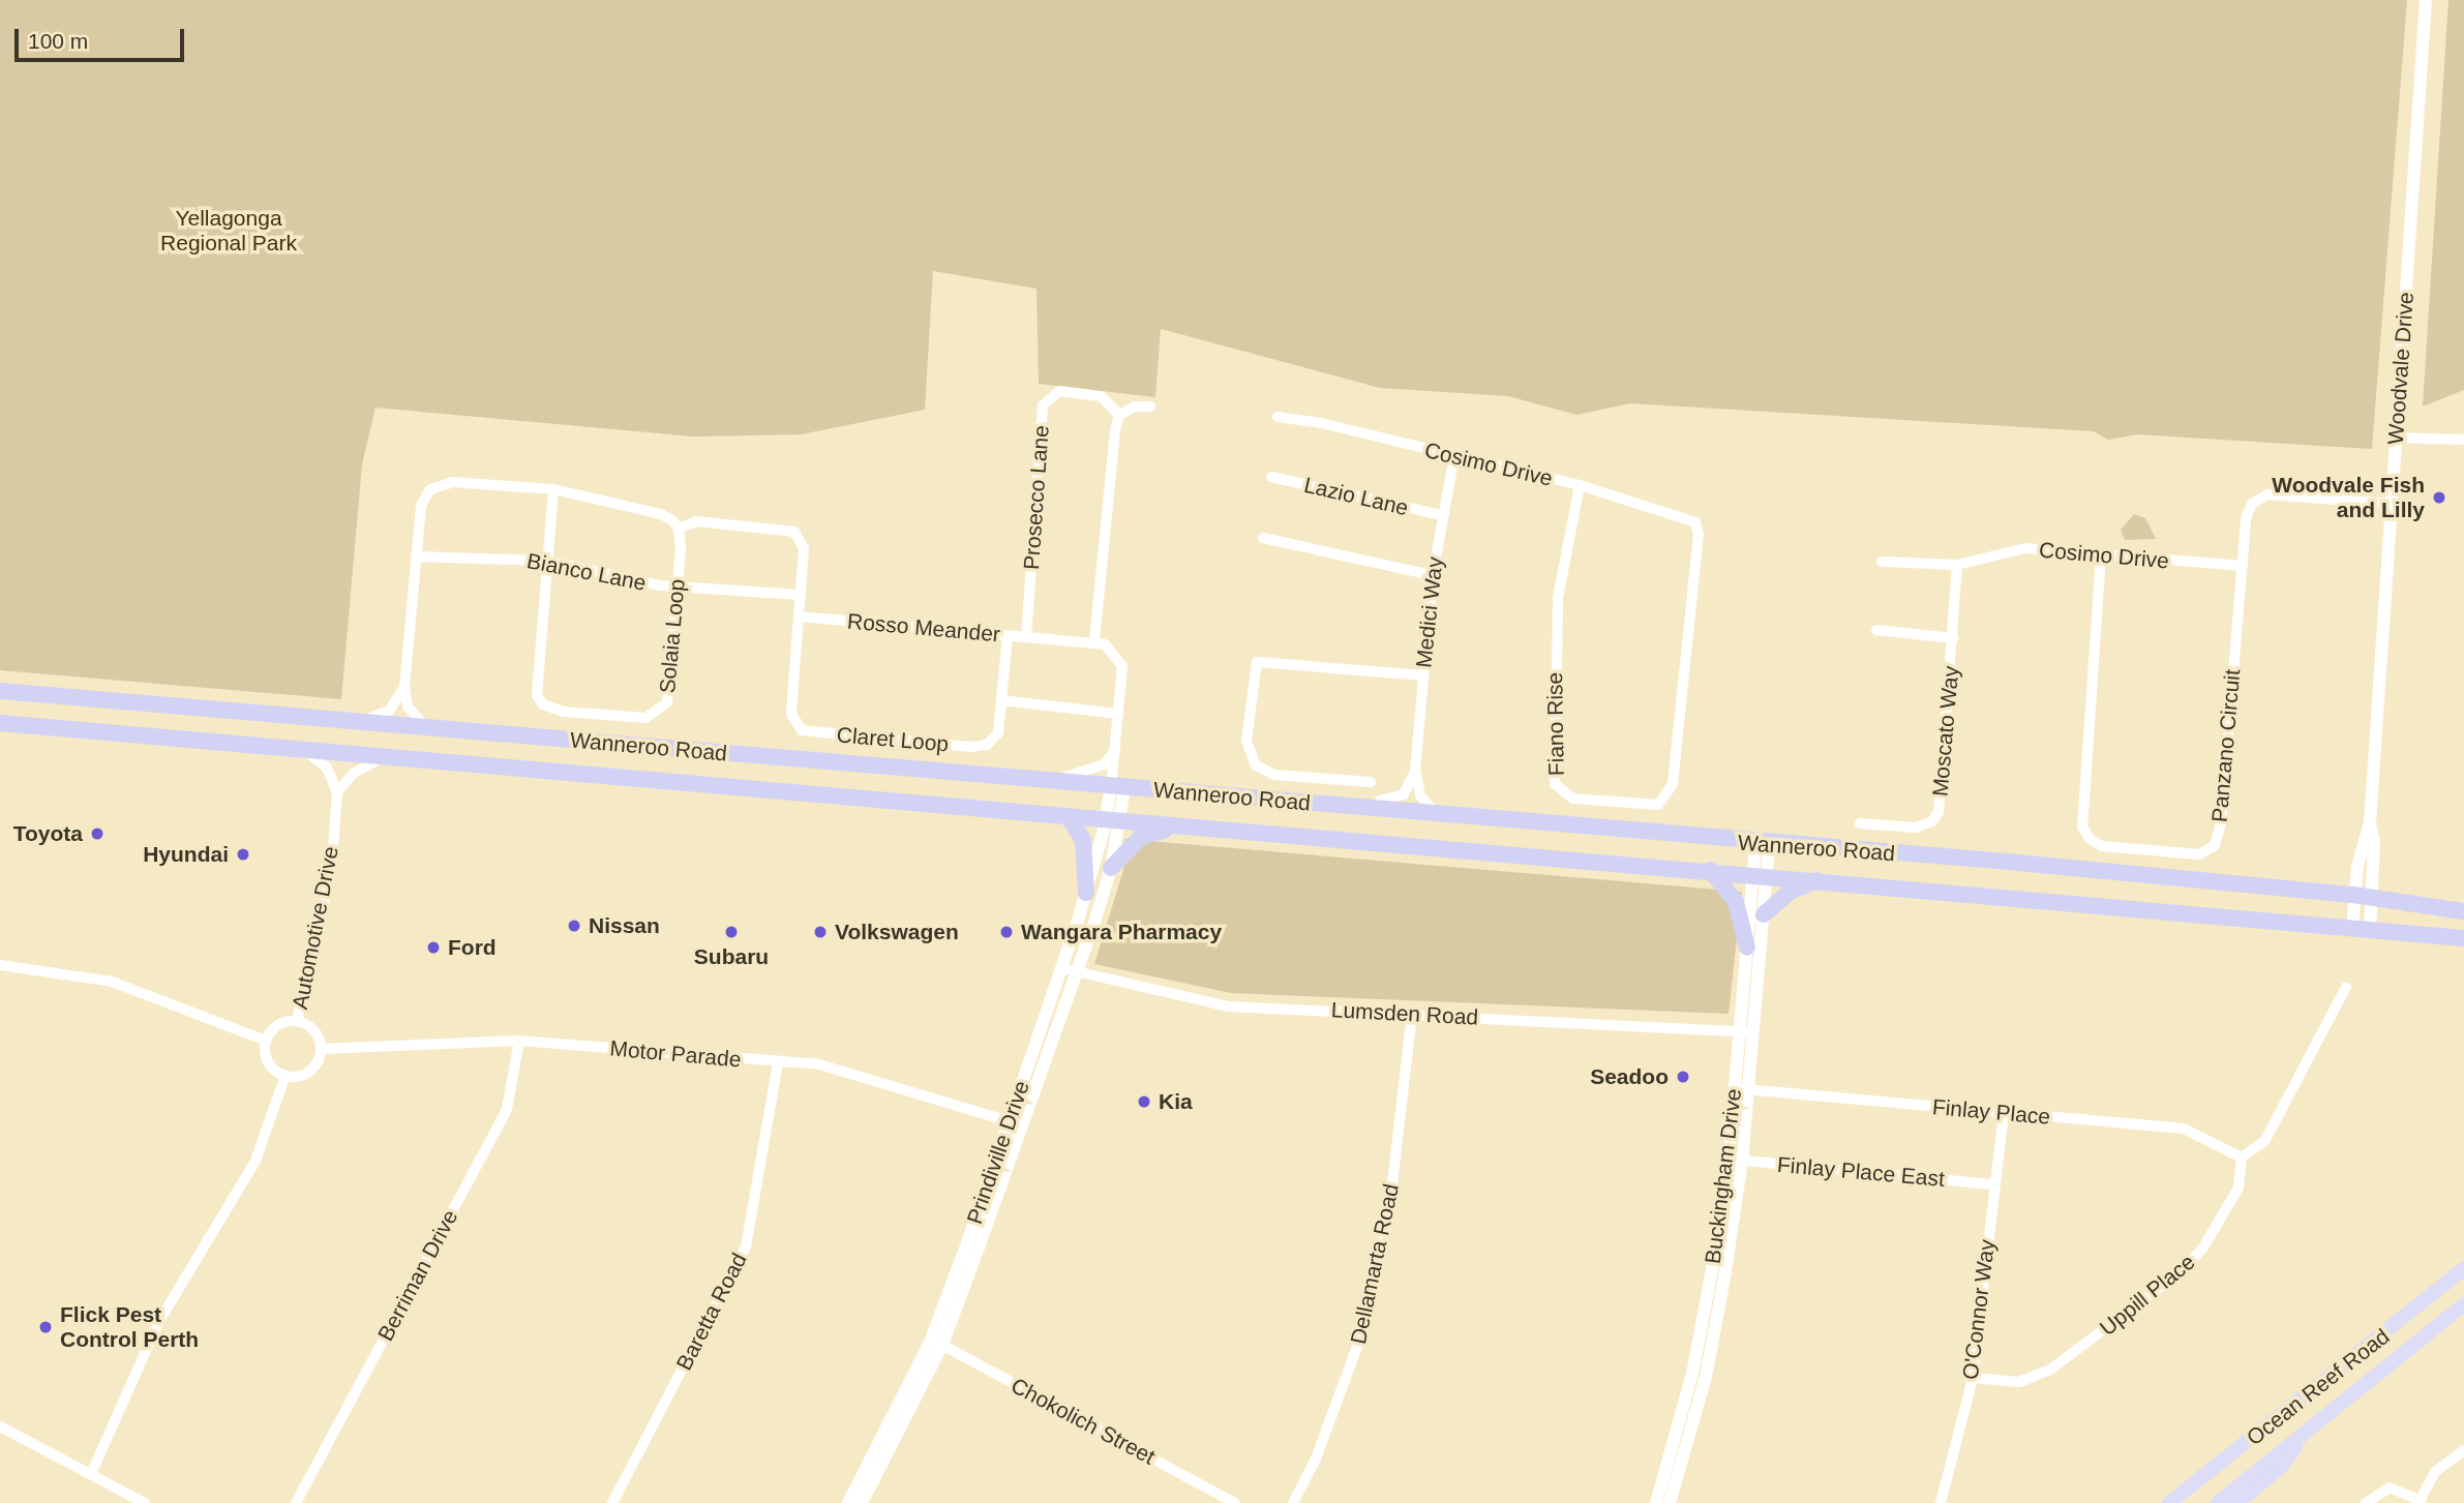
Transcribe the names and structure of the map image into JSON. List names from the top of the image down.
{
  "streets": {
    "highway": ["Wanneroo Road"],
    "main road": ["Ocean Reef Road"],
    "street": [
      "Woodvale Drive",
      "Cosimo Drive",
      "Lazio Lane",
      "Prosecco Lane",
      "Bianco Lane",
      "Medici Way",
      "Rosso Meander",
      "Solaia Loop",
      "Fiano Rise",
      "Moscato Way",
      "Claret Loop",
      "Panzano Circuit",
      "Automotive Drive",
      "Lumsden Road",
      "Motor Parade",
      "Finlay Place",
      "Prindiville Drive",
      "Finlay Place East",
      "Buckingham Drive",
      "Dellamarta Road",
      "Berriman Drive",
      "Uppill Place",
      "O'Connor Way",
      "Baretta Road",
      "Chokolich Street"
    ]
  },
  "crossings": [
    ["Woodvale Drive", "Panzano Circuit"],
    ["Woodvale Drive", "Wanneroo Road"],
    ["Cosimo Drive", "Medici Way"],
    ["Cosimo Drive", "Fiano Rise"],
    ["Cosimo Drive", "Moscato Way"],
    ["Cosimo Drive", "Panzano Circuit"],
    ["Lazio Lane", "Medici Way"],
    ["Prosecco Lane", "Rosso Meander"],
    ["Bianco Lane", "Solaia Loop"],
    ["Medici Way", "Wanneroo Road"],
    ["Rosso Meander", "Claret Loop"],
    ["Wanneroo Road", "Prindiville Drive"],
    ["Wanneroo Road", "Buckingham Drive"],
    ["Automotive Drive", "Motor Parade"],
    ["Lumsden Road", "Prindiville Drive"],
    ["Lumsden Road", "Buckingham Drive"],
    ["Lumsden Road", "Dellamarta Road"],
    ["Motor Parade", "Prindiville Drive"],
    ["Motor Parade", "Berriman Drive"],
    ["Motor Parade", "Baretta Road"],
    ["Finlay Place", "Buckingham Drive"],
    ["Finlay Place", "Uppill Place"],
    ["Finlay Place", "O'Connor Way"],
    ["Prindiville Drive", "Chokolich Street"],
    ["Finlay Place East", "Buckingham Drive"],
    ["Finlay Place East", "O'Connor Way"],
    ["Uppill Place", "O'Connor Way"]
  ],
  "parks": ["Yellagonga Regional Park"],
  "places": [
    "Woodvale Fish and Lilly",
    "Toyota",
    "Hyundai",
    "Nissan",
    "Subaru",
    "Volkswagen",
    "Wangara Pharmacy",
    "Ford",
    "Seadoo",
    "Kia",
    "Flick Pest Control Perth"
  ],
  "scale_bar": "100 m"
}
